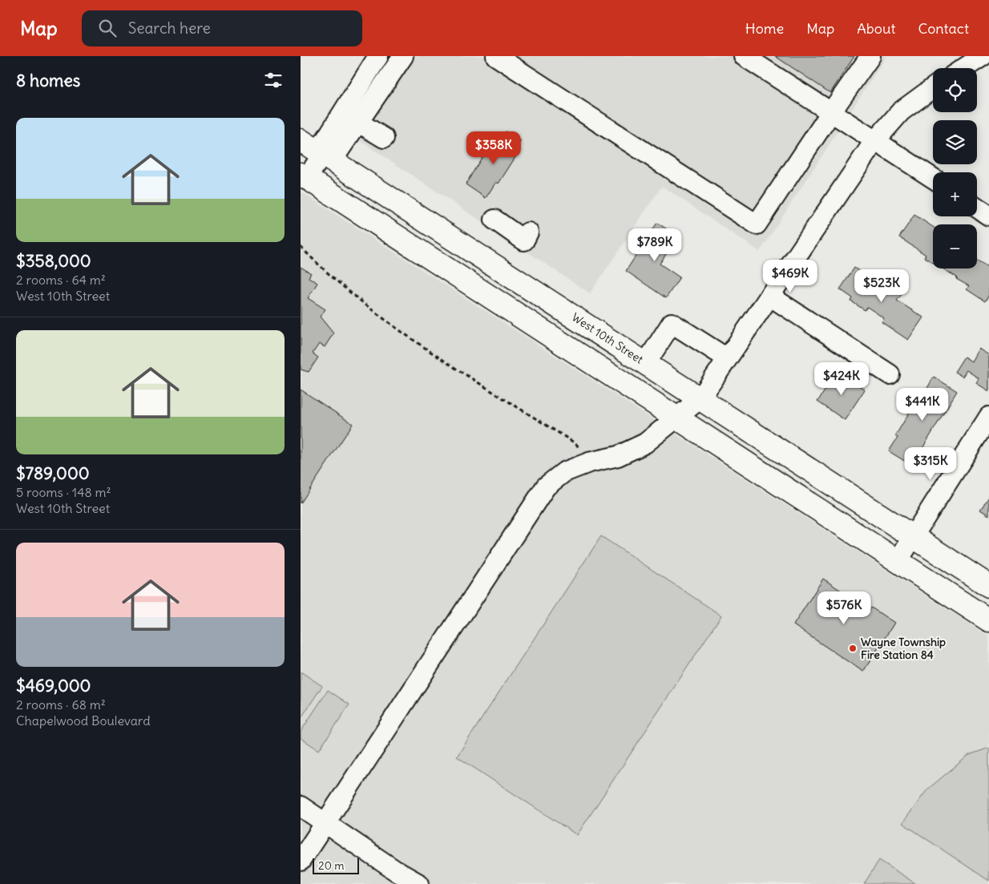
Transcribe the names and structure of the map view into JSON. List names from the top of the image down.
{
  "streets": {
    "main road": ["West 10th Street"]
  },
  "places": ["Wayne Township Fire Station 84"],
  "scale_bar": "20 m",
  "page": {
    "header": "Map",
    "search": "Search here",
    "nav": [
      "Home",
      "Map",
      "About",
      "Contact"
    ],
    "heading": "8 homes",
    "map_buttons": ["+", "−"],
    "list": [
      {
        "name": "$358,000",
        "note": "2 rooms · 64 m² · West 10th Street"
      },
      {
        "name": "$789,000",
        "note": "5 rooms · 148 m² · West 10th Street"
      },
      {
        "name": "$469,000",
        "note": "2 rooms · 68 m² · Chapelwood Boulevard"
      }
    ],
    "price": [
      "$358K",
      "$789K",
      "$469K",
      "$523K",
      "$424K",
      "$441K",
      "$315K",
      "$576K"
    ],
    "scale": "20 m"
  }
}
